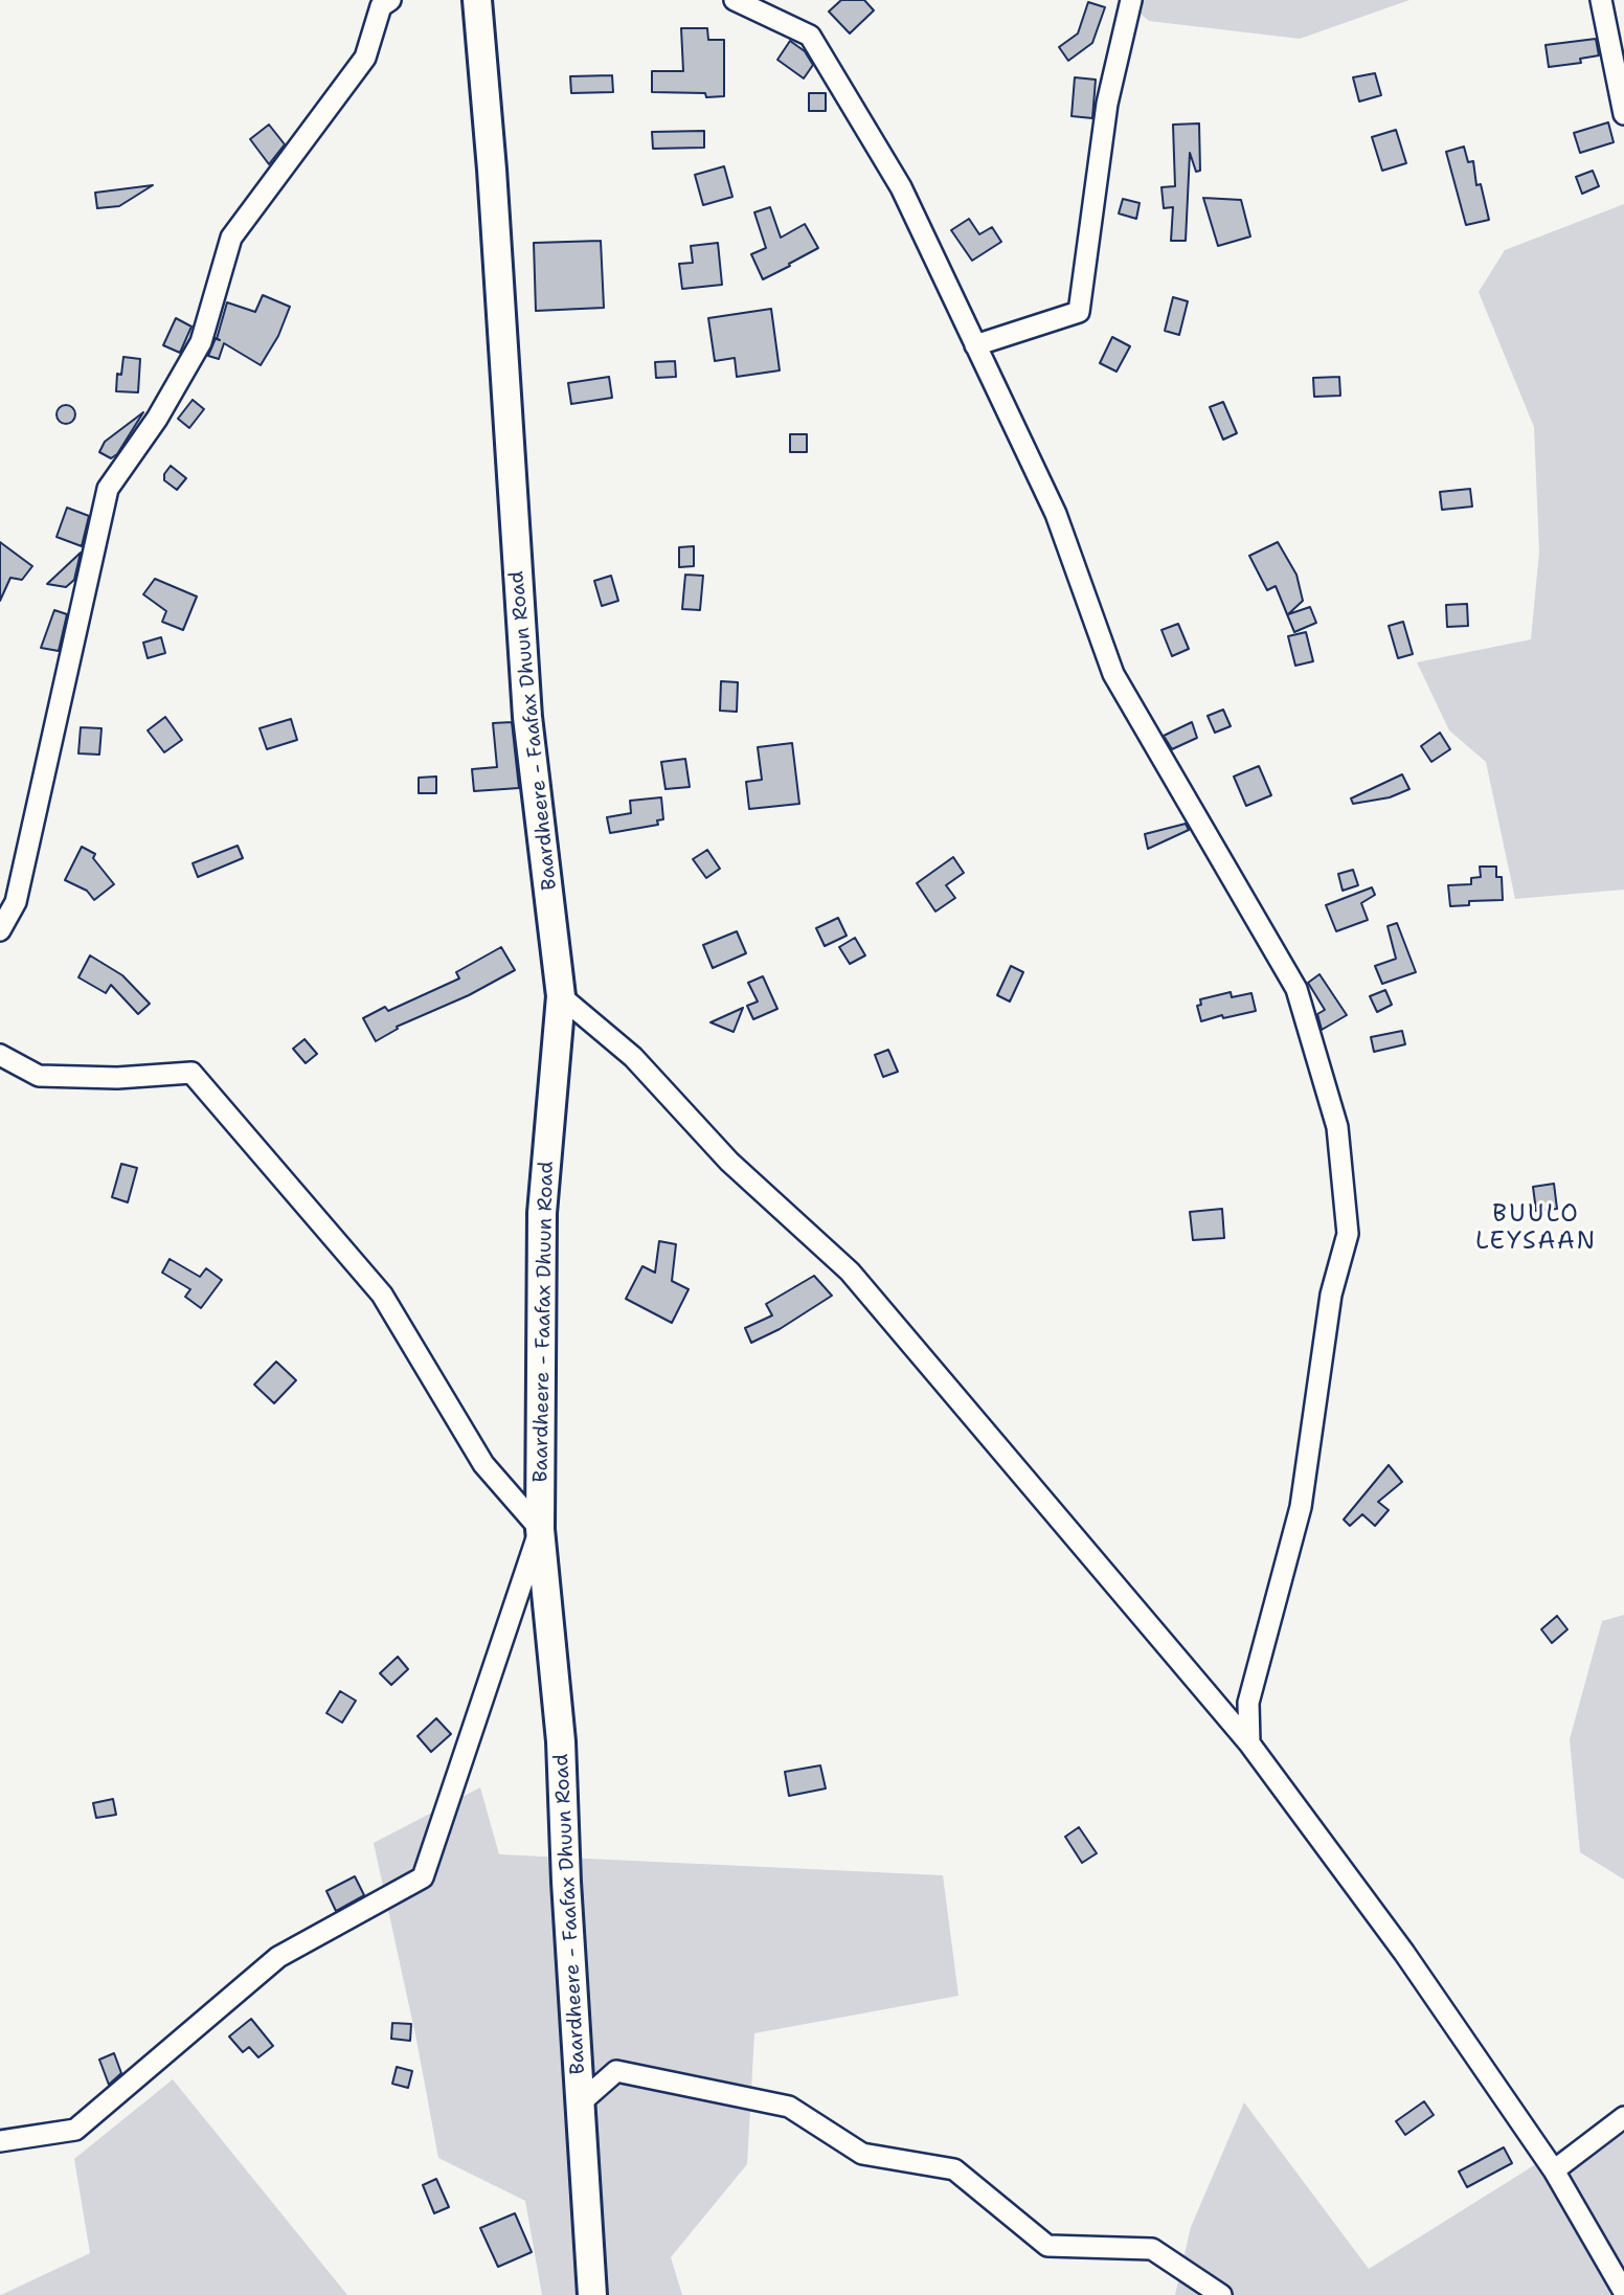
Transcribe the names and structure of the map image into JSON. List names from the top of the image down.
{
  "streets": {
    "main road": ["Baardheere - Faafax Dhuun Road"]
  },
  "districts": ["BUULO LEYSAAN"]
}
